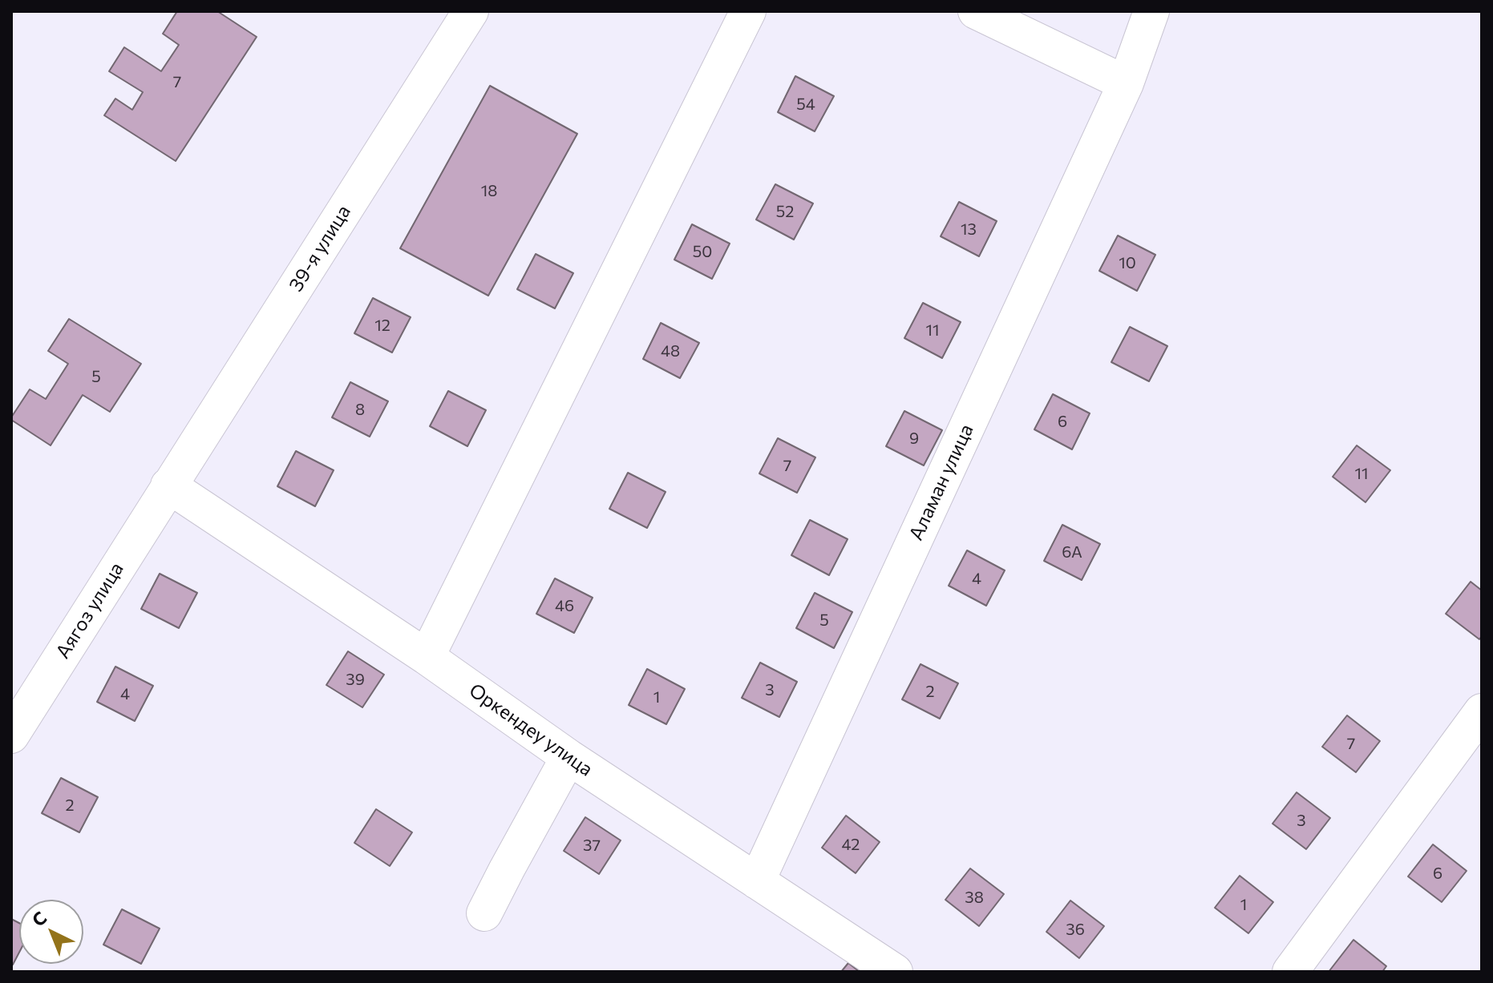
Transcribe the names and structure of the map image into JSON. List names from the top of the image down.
{
  "streets": {
    "street": [
      "39-я улица",
      "Аламан улица",
      "Аягоз улица",
      "Оркендеу улица"
    ]
  },
  "crossings": [
    ["39-я улица", "Аягоз улица"],
    ["39-я улица", "Оркендеу улица"],
    ["Аламан улица", "Оркендеу улица"],
    ["Аягоз улица", "Оркендеу улица"]
  ],
  "house_numbers": [
    "7",
    "54",
    "18",
    "52",
    "13",
    "50",
    "10",
    "12",
    "11",
    "48",
    "5",
    "8",
    "6",
    "9",
    "7",
    "11",
    "6А",
    "4",
    "46",
    "5",
    "39",
    "3",
    "2",
    "4",
    "1",
    "7",
    "2",
    "3",
    "42",
    "37",
    "6",
    "38",
    "1",
    "36"
  ],
  "north": "top left"
}
